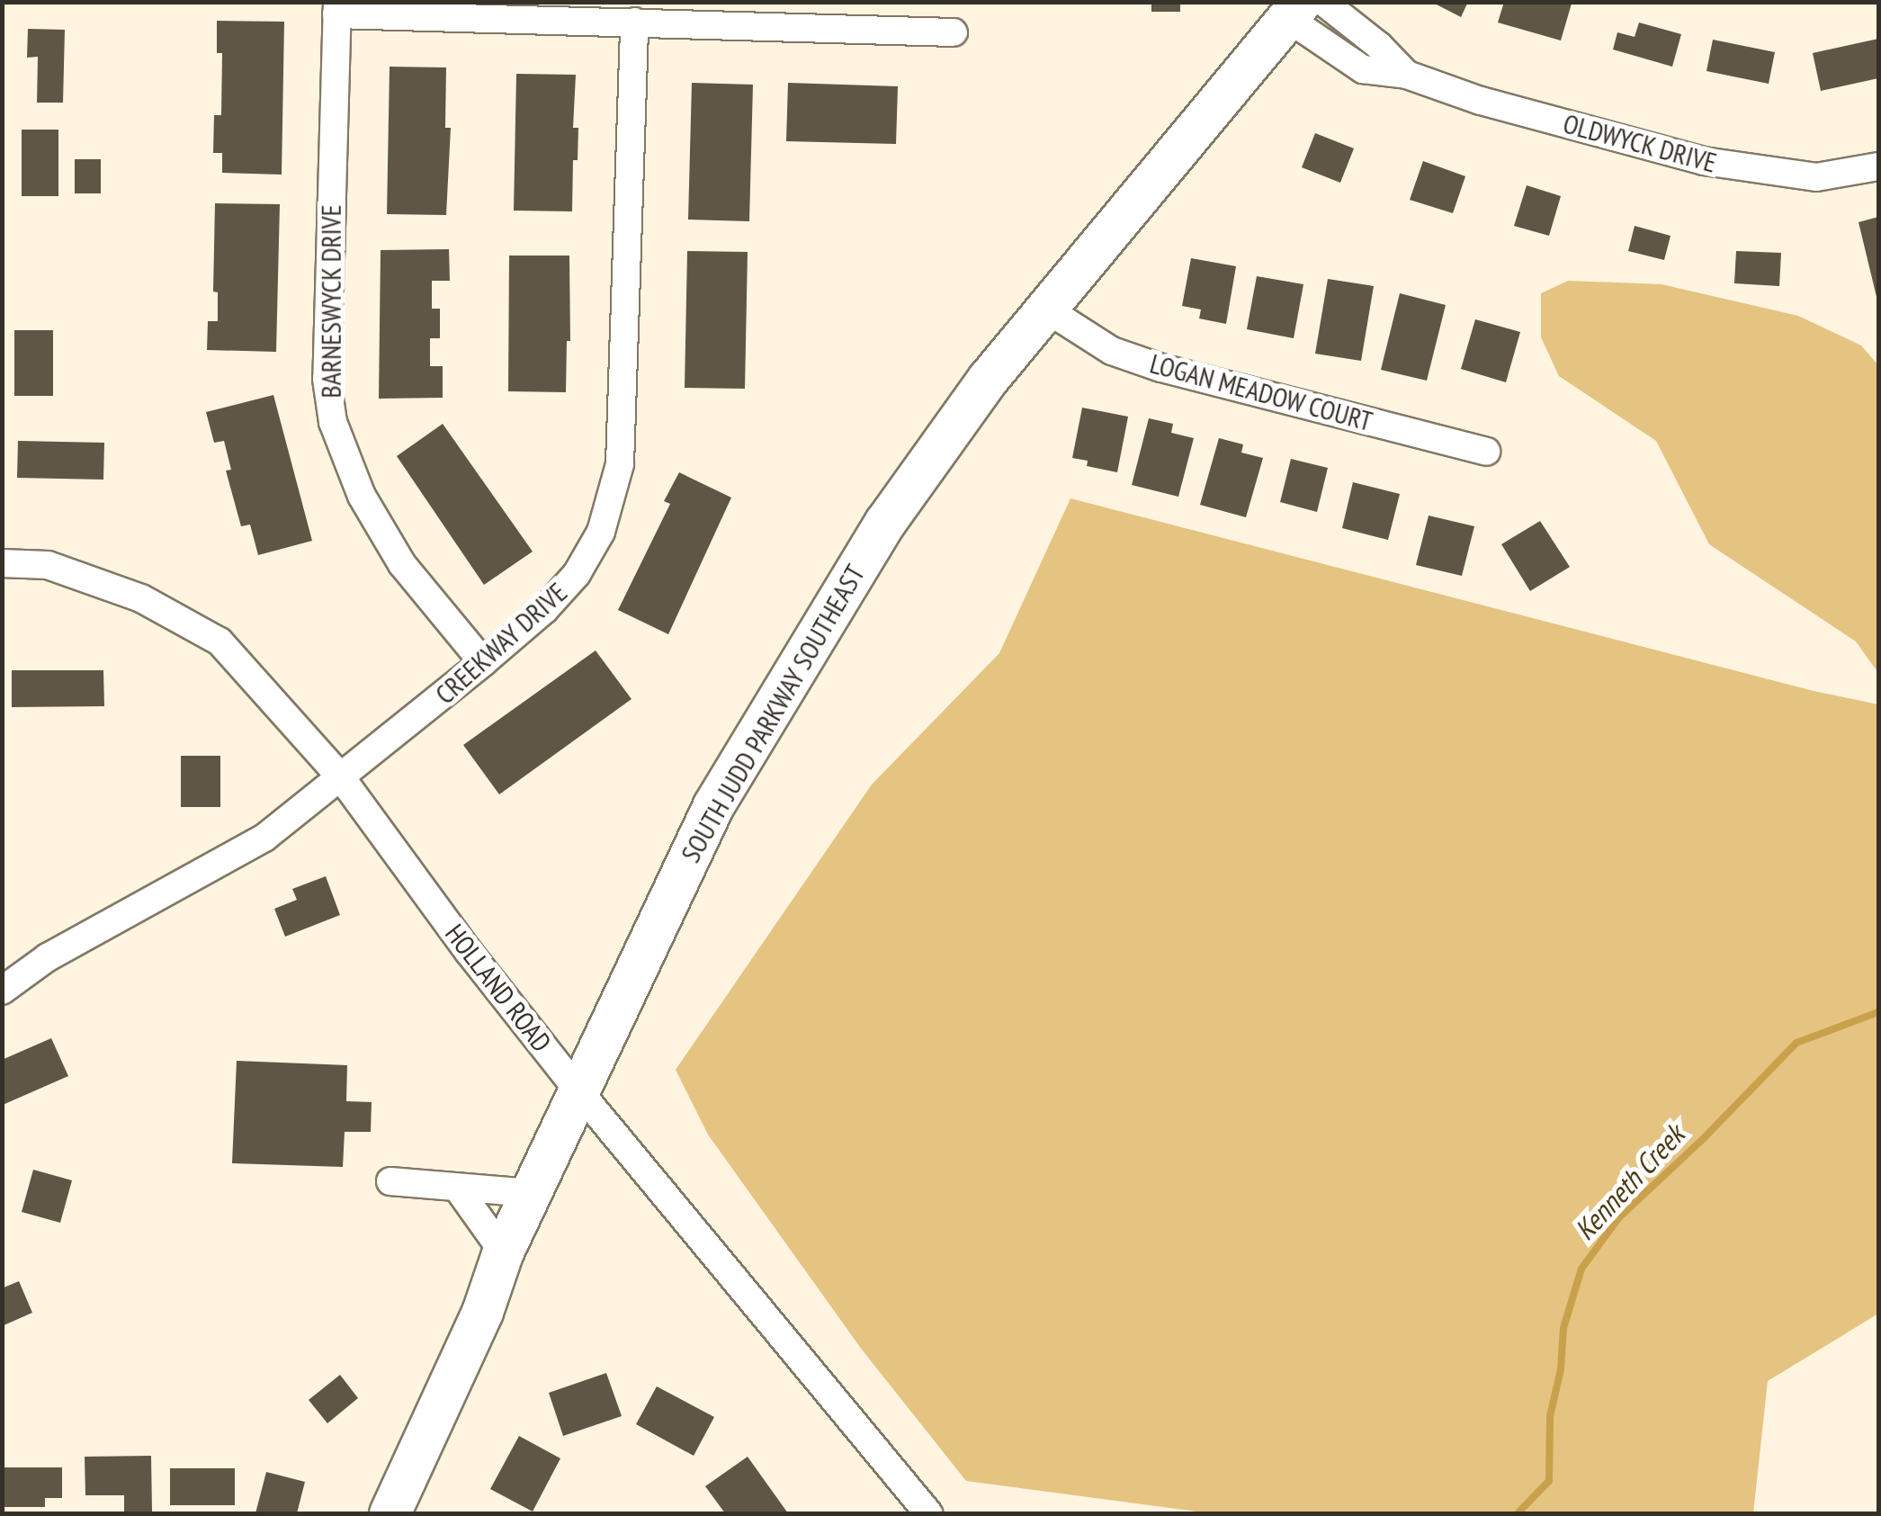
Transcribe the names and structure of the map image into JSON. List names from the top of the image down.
{
  "streets": {
    "highway": ["SOUTH JUDD PARKWAY SOUTHEAST"],
    "street": [
      "OLDWYCK DRIVE",
      "BARNESWYCK DRIVE",
      "LOGAN MEADOW COURT",
      "CREEKWAY DRIVE",
      "HOLLAND ROAD"
    ]
  },
  "crossings": [
    ["OLDWYCK DRIVE", "SOUTH JUDD PARKWAY SOUTHEAST"],
    ["BARNESWYCK DRIVE", "CREEKWAY DRIVE"],
    ["LOGAN MEADOW COURT", "SOUTH JUDD PARKWAY SOUTHEAST"],
    ["CREEKWAY DRIVE", "HOLLAND ROAD"],
    ["SOUTH JUDD PARKWAY SOUTHEAST", "HOLLAND ROAD"]
  ],
  "water": ["Kenneth Creek"]
}
